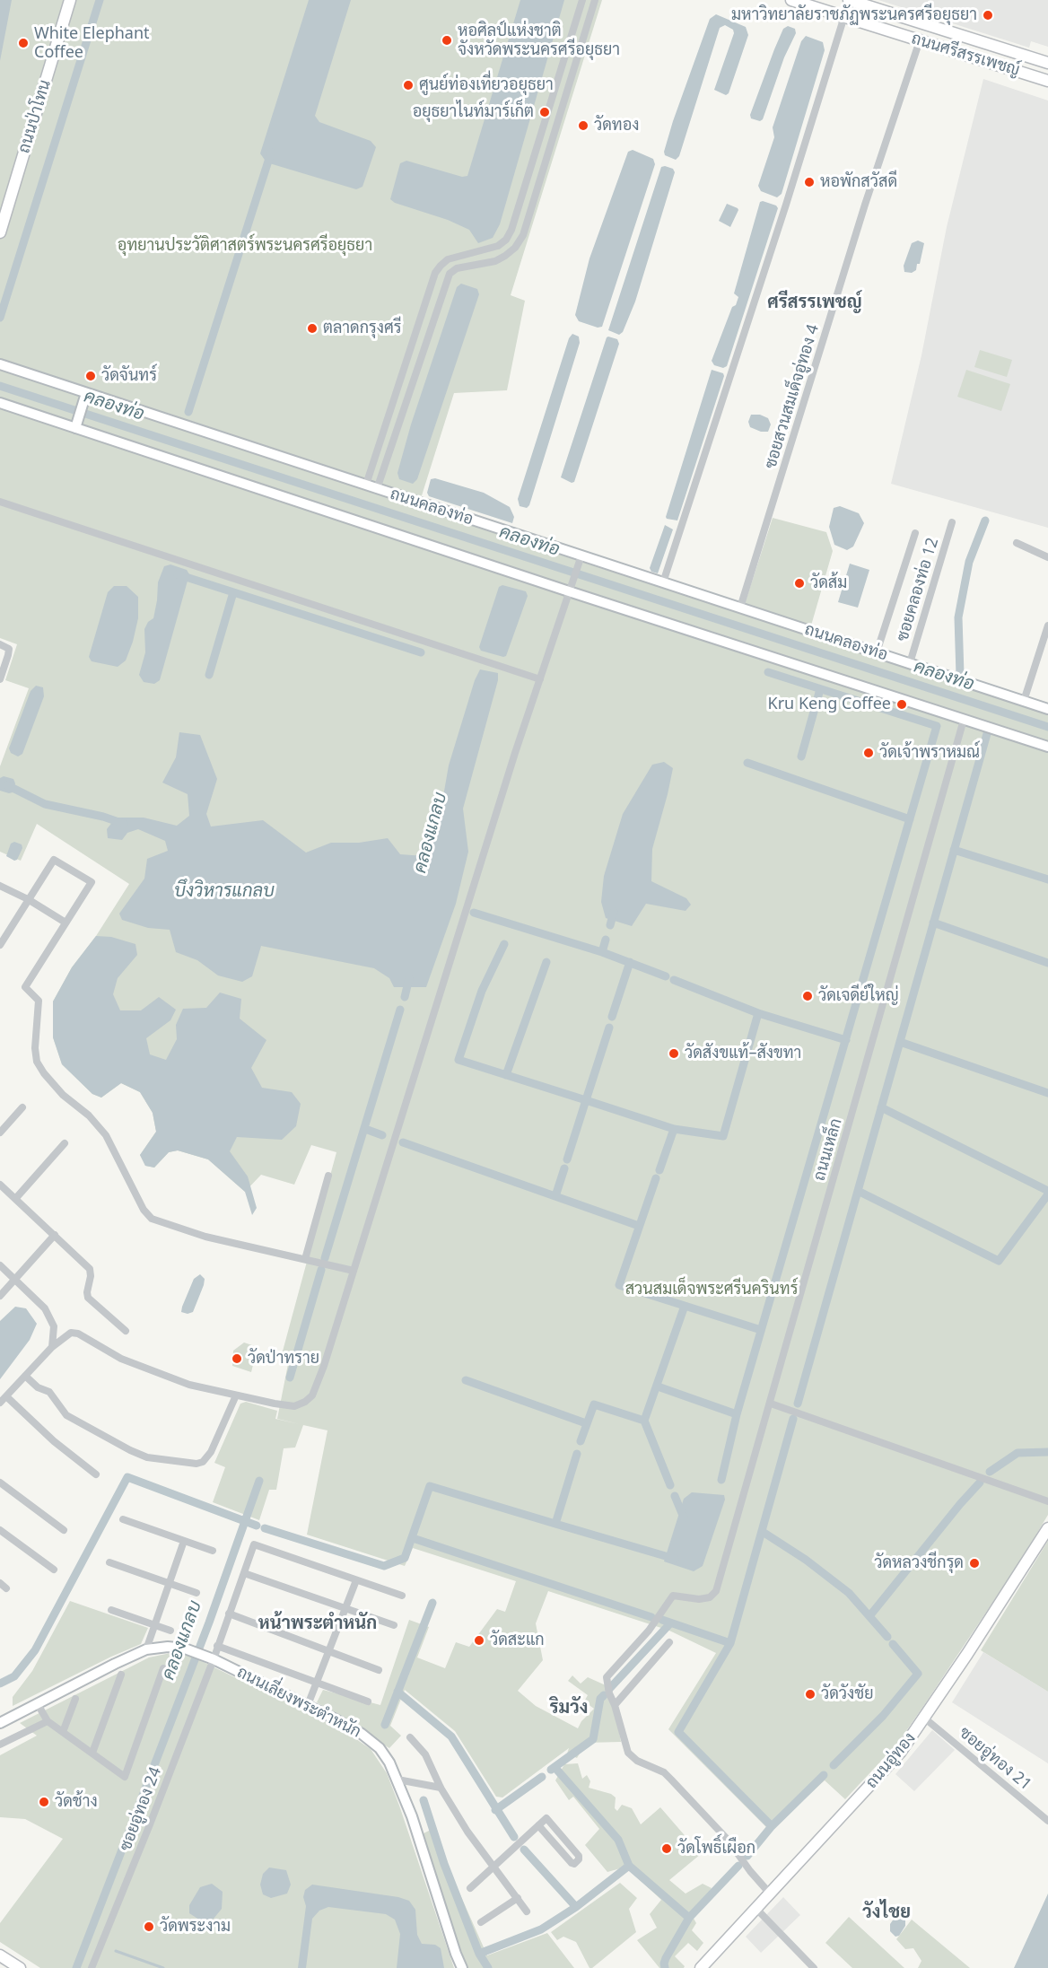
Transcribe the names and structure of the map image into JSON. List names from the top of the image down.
{
  "streets": {
    "main road": ["ถนนศรีสรรเพชญ์", "ถนนป่าโทน", "ถนนอู่ทอง"],
    "street": [
      "ซอยสวนสมเด็จอู่ทอง 4",
      "ถนนคลองท่อ",
      "ซอยคลองท่อ 12",
      "ถนนเหล็ก",
      "ถนนเลี่ยงพระตำหนัก",
      "ซอยอู่ทอง 21",
      "ซอยอู่ทอง 24"
    ]
  },
  "crossings": [
    ["ถนนศรีสรรเพชญ์", "ซอยสวนสมเด็จอู่ทอง 4"],
    ["ซอยสวนสมเด็จอู่ทอง 4", "ถนนคลองท่อ"],
    ["ถนนคลองท่อ", "ซอยคลองท่อ 12"],
    ["ถนนเลี่ยงพระตำหนัก", "ซอยอู่ทอง 24"],
    ["ซอยอู่ทอง 21", "ถนนอู่ทอง"]
  ],
  "districts": [
    "ศรีสรรเพชญ์",
    "หน้าพระตำหนัก",
    "ริมวัง",
    "วังไชย"
  ],
  "water": ["คลองท่อ", "คลองแกลบ", "บึงวิหารแกลบ"],
  "parks": ["อุทยานประวัติศาสตร์พระนครศรีอยุธยา", "สวนสมเด็จพระศรีนครินทร์"],
  "places": [
    "มหาวิทยาลัยราชภัฏพระนครศรีอยุธยา",
    "หอศิลป์แห่งชาติ จังหวัดพระนครศรีอยุธยา",
    "White Elephant Coffee",
    "ศูนย์ท่องเที่ยวอยุธยา",
    "อยุธยาไนท์มาร์เก็ต",
    "วัดทอง",
    "หอพักสวัสดี",
    "ตลาดกรุงศรี",
    "วัดจันทร์",
    "วัดส้ม",
    "Kru Keng Coffee",
    "วัดเจ้าพราหมณ์",
    "วัดเจดีย์ใหญ่",
    "วัดสังขแท้–สังขทา",
    "วัดป่าทราย",
    "วัดหลวงชีกรุด",
    "วัดสะแก",
    "วัดวังชัย",
    "วัดช้าง",
    "วัดโพธิ์เผือก",
    "วัดพระงาม"
  ]
}
